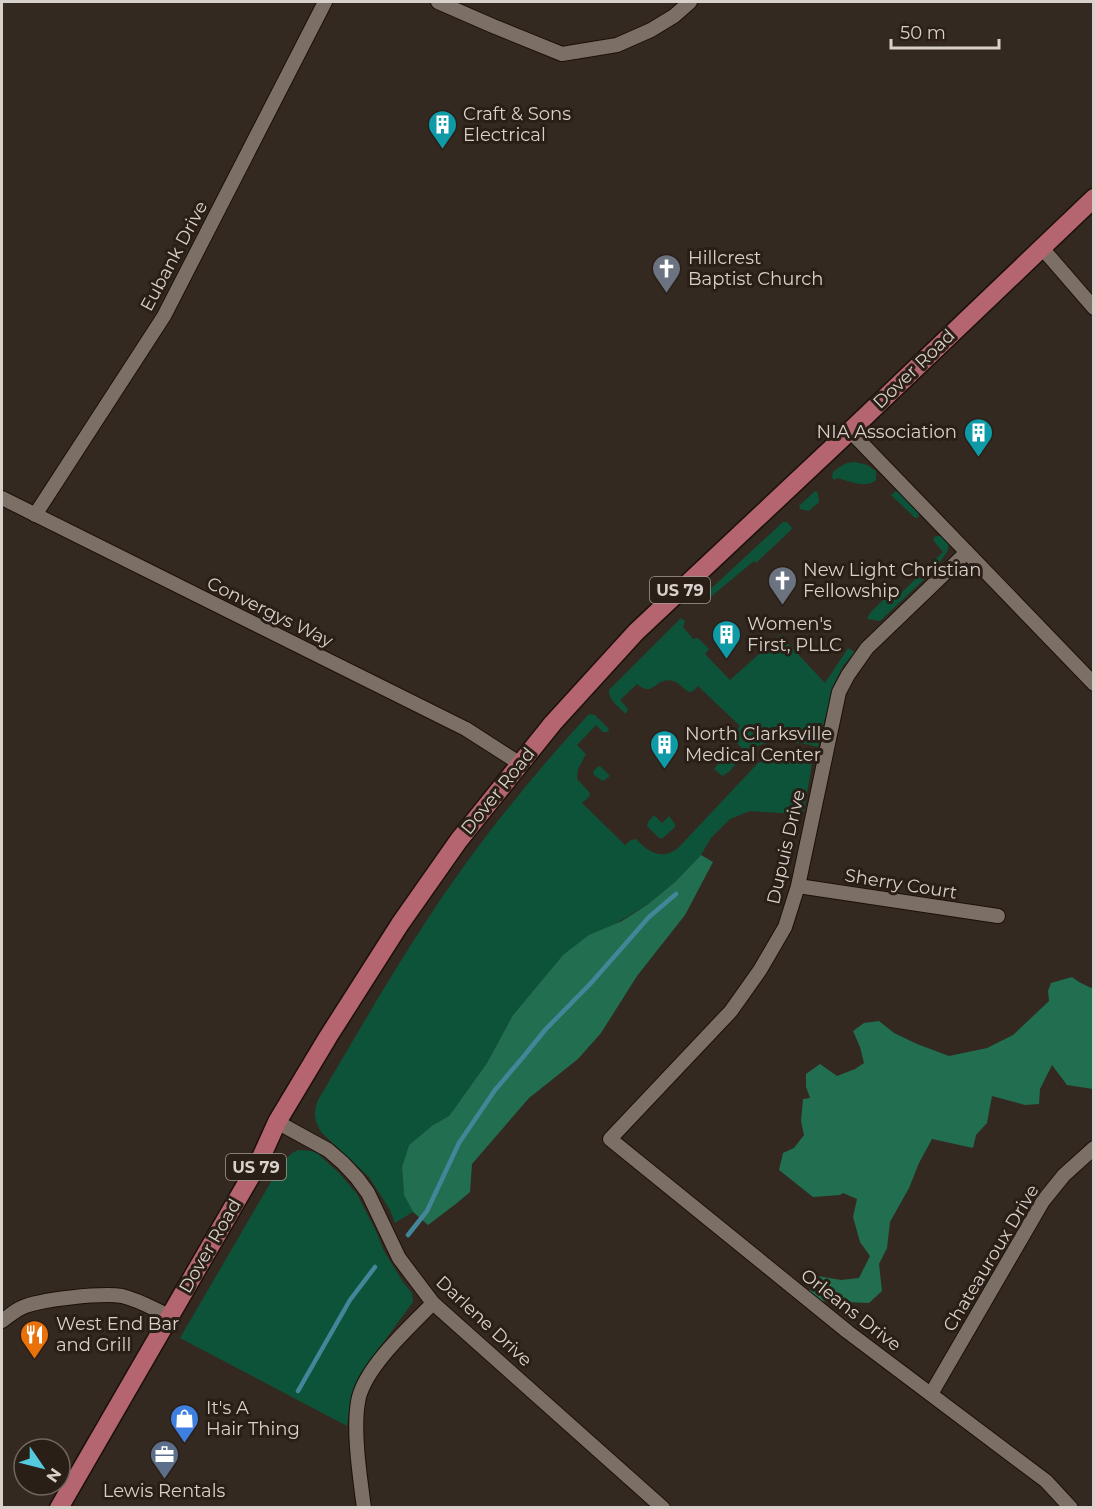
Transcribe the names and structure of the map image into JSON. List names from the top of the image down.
{
  "streets": {
    "main road": ["Dover Road", "US 79"],
    "street": [
      "Eubank Drive",
      "Convergys Way",
      "Dupuis Drive",
      "Sherry Court",
      "Chateauroux Drive",
      "Orleans Drive",
      "Darlene Drive"
    ]
  },
  "crossings": [
    ["Eubank Drive", "Convergys Way"],
    ["Dover Road", "Convergys Way"],
    ["Dover Road", "Darlene Drive"],
    ["Dupuis Drive", "Sherry Court"],
    ["Dupuis Drive", "Orleans Drive"],
    ["Chateauroux Drive", "Orleans Drive"]
  ],
  "places": {
    "building": [
      "Craft & Sons Electrical",
      "NIA Association",
      "Women's First, PLLC",
      "North Clarksville Medical Center"
    ],
    "church": ["Hillcrest Baptist Church", "New Light Christian Fellowship"],
    "restaurant": ["West End Bar and Grill"],
    "shop": ["It's A Hair Thing"],
    "office": ["Lewis Rentals"]
  },
  "scale_bar": "50 m",
  "north": "bottom right"
}
